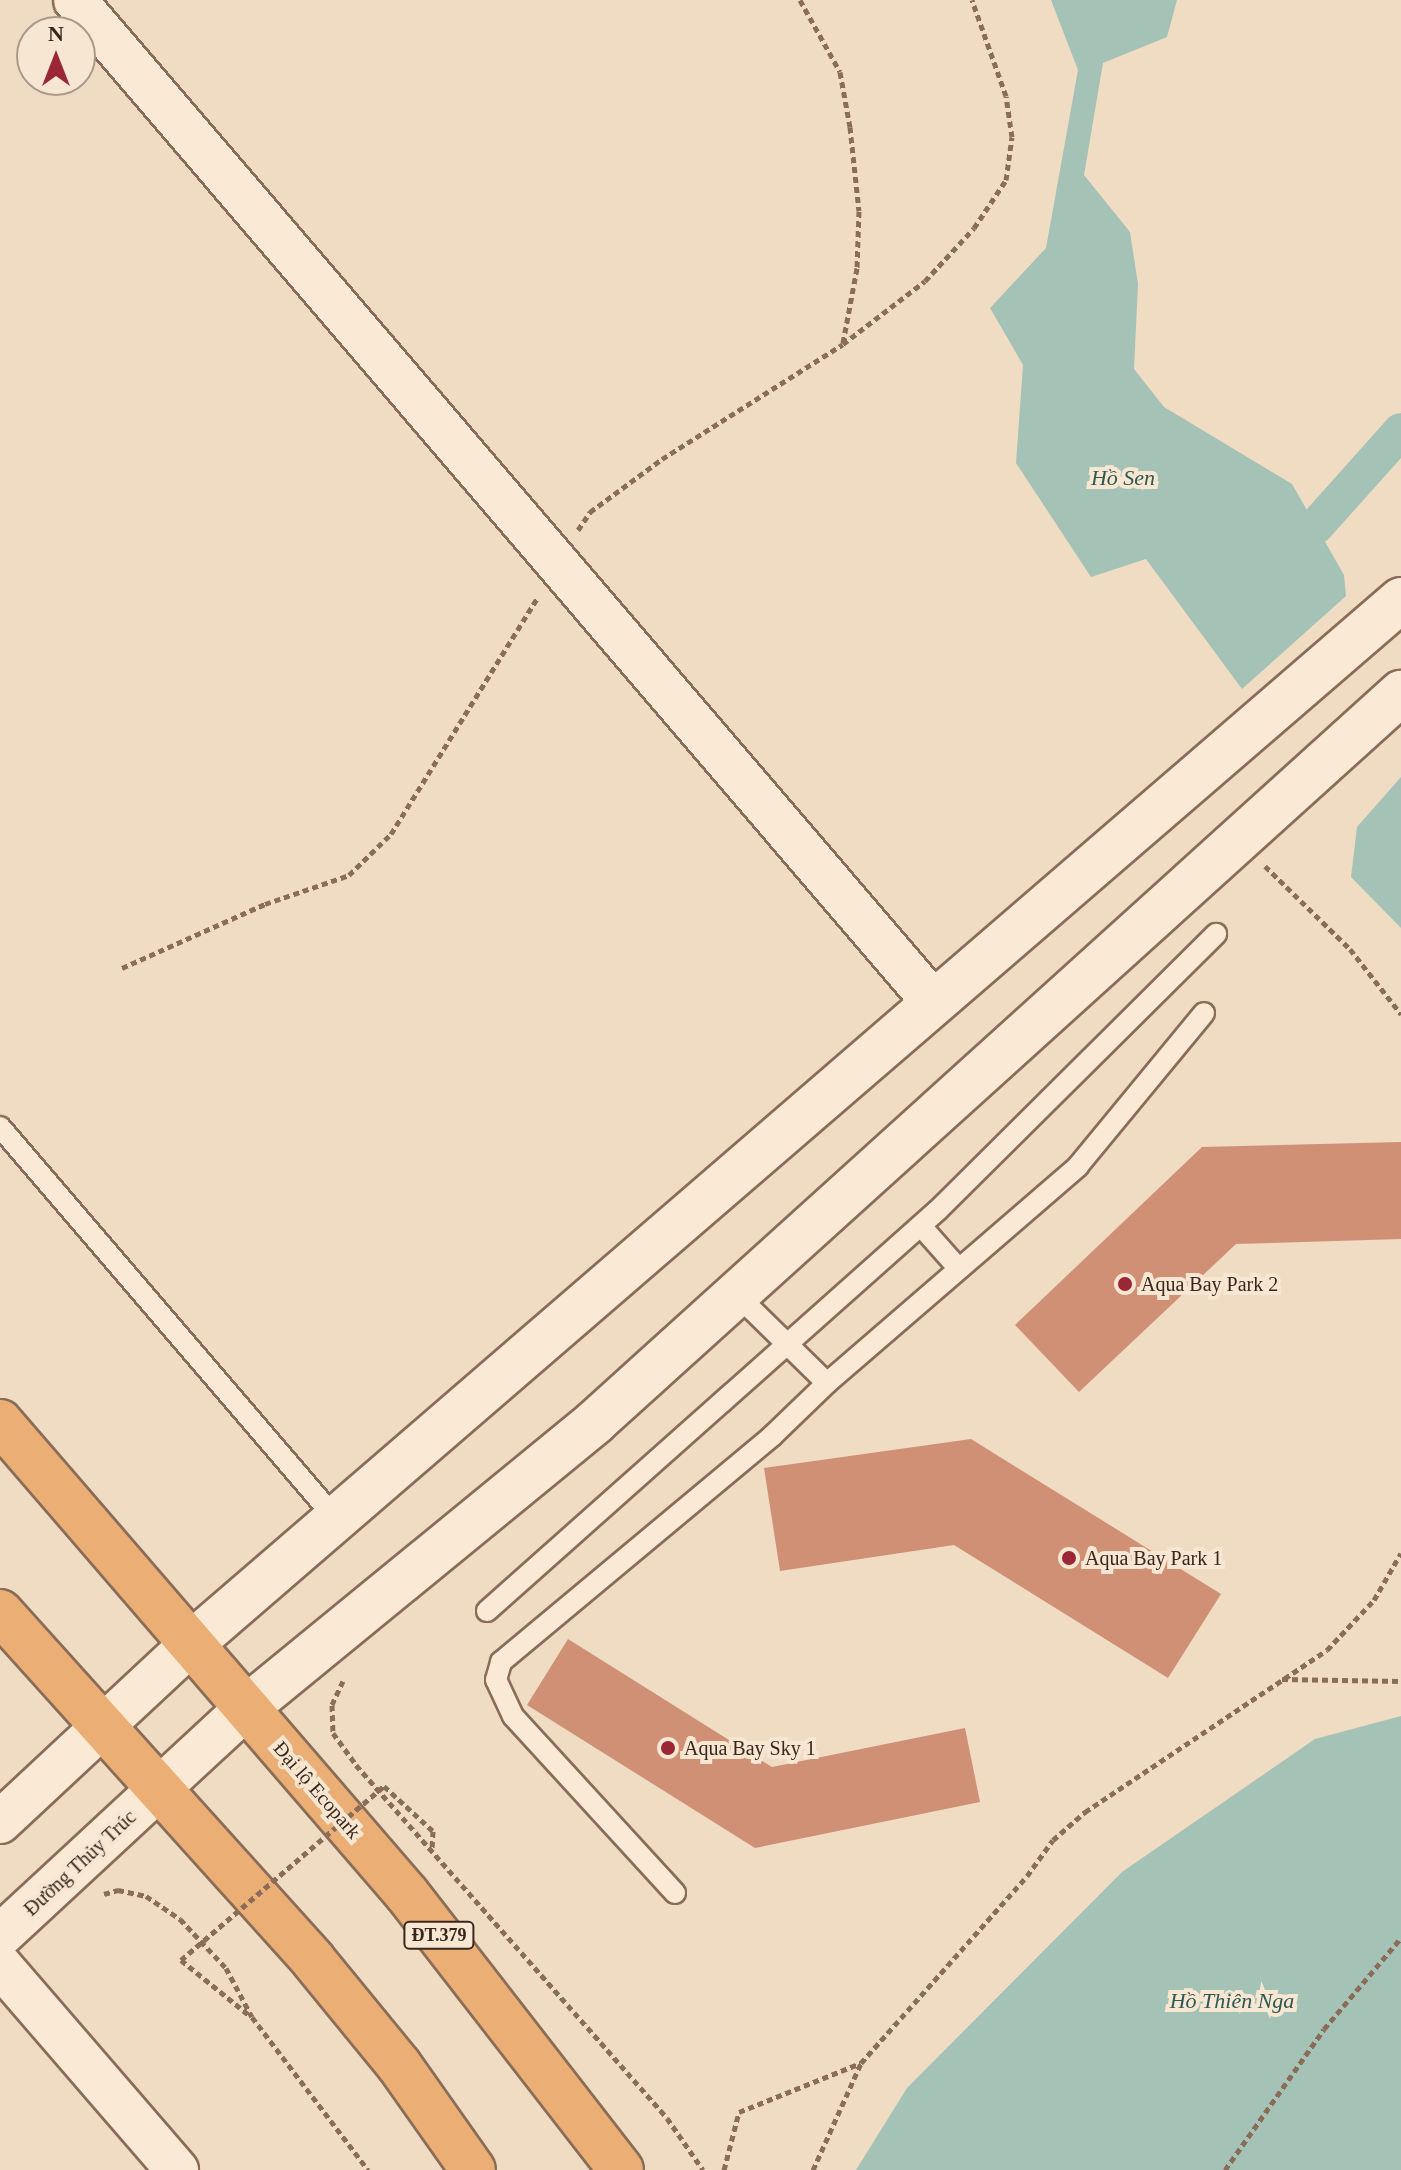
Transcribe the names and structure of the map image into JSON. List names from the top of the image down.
{
  "streets": {
    "highway": ["Đại lộ Ecopark", "ĐT.379"],
    "street": ["Đường Thủy Trúc"]
  },
  "crossings": [
    ["Đại lộ Ecopark", "Đường Thủy Trúc"]
  ],
  "water": ["Hồ Sen", "Hồ Thiên Nga"],
  "places": ["Aqua Bay Park 2", "Aqua Bay Park 1", "Aqua Bay Sky 1"],
  "north": "top"
}
